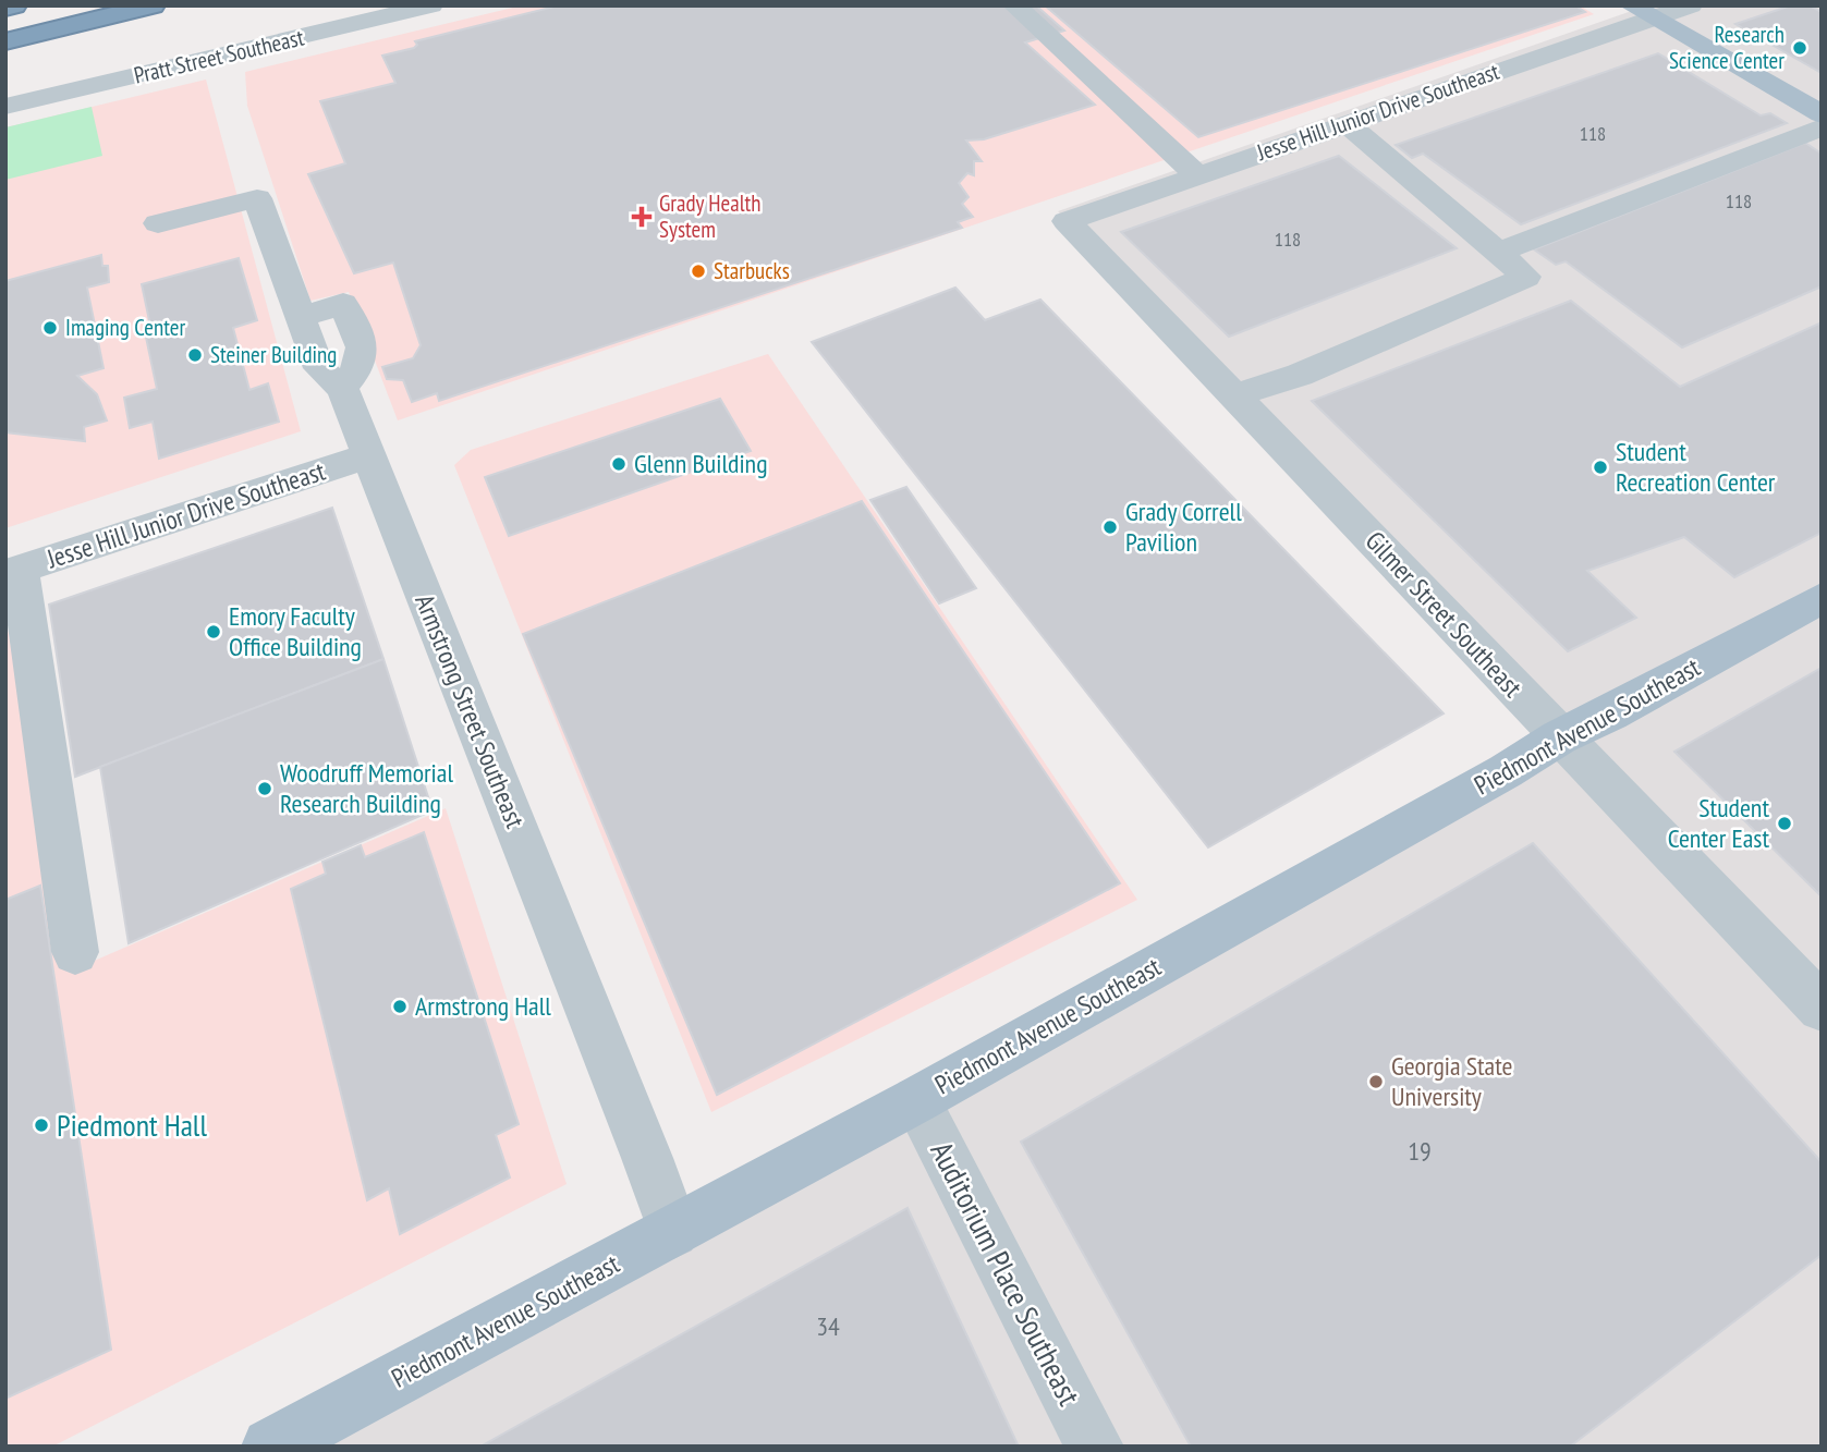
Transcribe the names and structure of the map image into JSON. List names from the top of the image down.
{
  "streets": {
    "main road": ["Piedmont Avenue Southeast"],
    "street": [
      "Pratt Street Southeast",
      "Jesse Hill Junior Drive Southeast",
      "Gilmer Street Southeast",
      "Armstrong Street Southeast",
      "Auditorium Place Southeast"
    ]
  },
  "crossings": [
    ["Jesse Hill Junior Drive Southeast", "Gilmer Street Southeast"],
    ["Jesse Hill Junior Drive Southeast", "Armstrong Street Southeast"],
    ["Gilmer Street Southeast", "Piedmont Avenue Southeast"],
    ["Armstrong Street Southeast", "Piedmont Avenue Southeast"],
    ["Piedmont Avenue Southeast", "Auditorium Place Southeast"]
  ],
  "places": {
    "other": [
      "Research Science Center",
      "Starbucks",
      "Imaging Center",
      "Steiner Building",
      "Glenn Building",
      "Student Recreation Center",
      "Grady Correll Pavilion",
      "Emory Faculty Office Building",
      "Woodruff Memorial Research Building",
      "Student Center East",
      "Armstrong Hall",
      "Georgia State University",
      "Piedmont Hall"
    ],
    "health": ["Grady Health System"]
  },
  "house_numbers": [
    "118",
    "118",
    "118",
    "19",
    "34"
  ]
}
